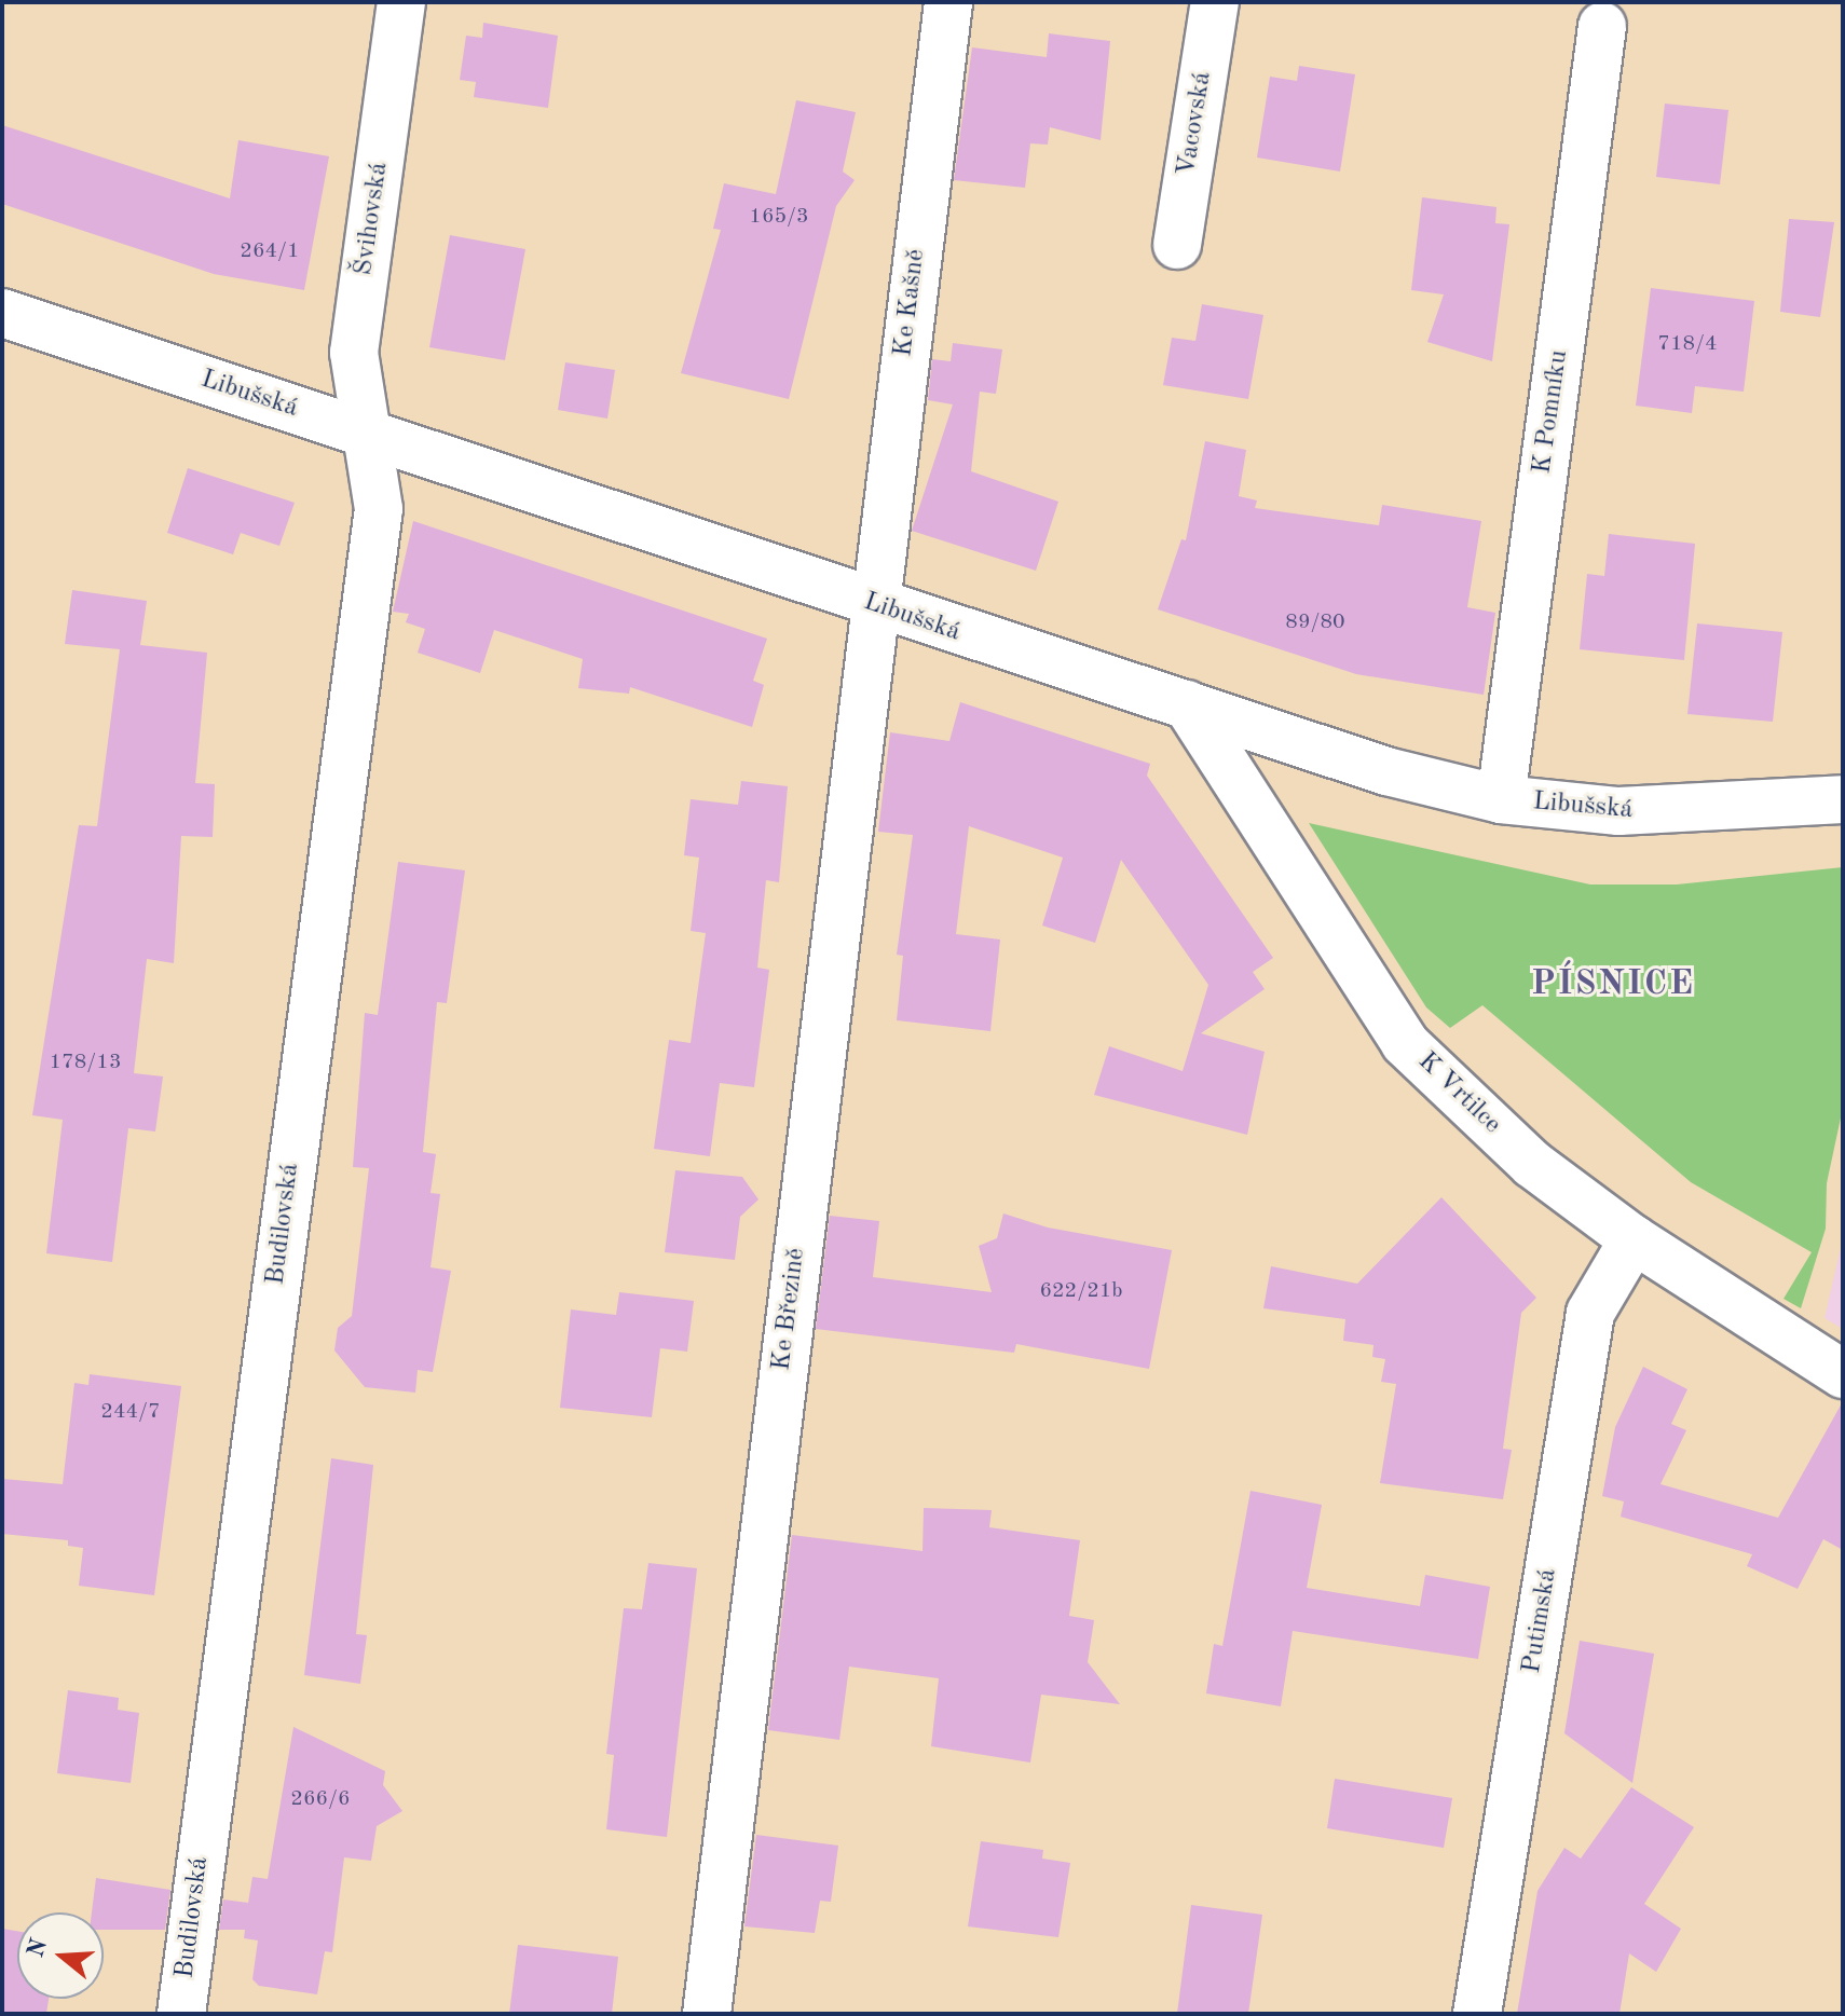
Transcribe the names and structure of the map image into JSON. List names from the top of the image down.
{
  "streets": {
    "street": [
      "Vacovská",
      "Švihovská",
      "Ke Kašně",
      "Libušská",
      "K Pomníku",
      "K Vrtilce",
      "Budilovská",
      "Ke Březině",
      "Putimská"
    ]
  },
  "crossings": [
    ["Švihovská", "Libušská"],
    ["Švihovská", "Budilovská"],
    ["Ke Kašně", "Libušská"],
    ["Ke Kašně", "Ke Březině"],
    ["Libušská", "K Pomníku"],
    ["Libušská", "K Vrtilce"],
    ["Libušská", "Budilovská"],
    ["Libušská", "Ke Březině"],
    ["K Vrtilce", "Putimská"]
  ],
  "districts": ["PÍSNICE"],
  "house_numbers": [
    "165/3",
    "264/1",
    "718/4",
    "89/80",
    "178/13",
    "622/21b",
    "244/7",
    "266/6"
  ],
  "north": "left"
}
